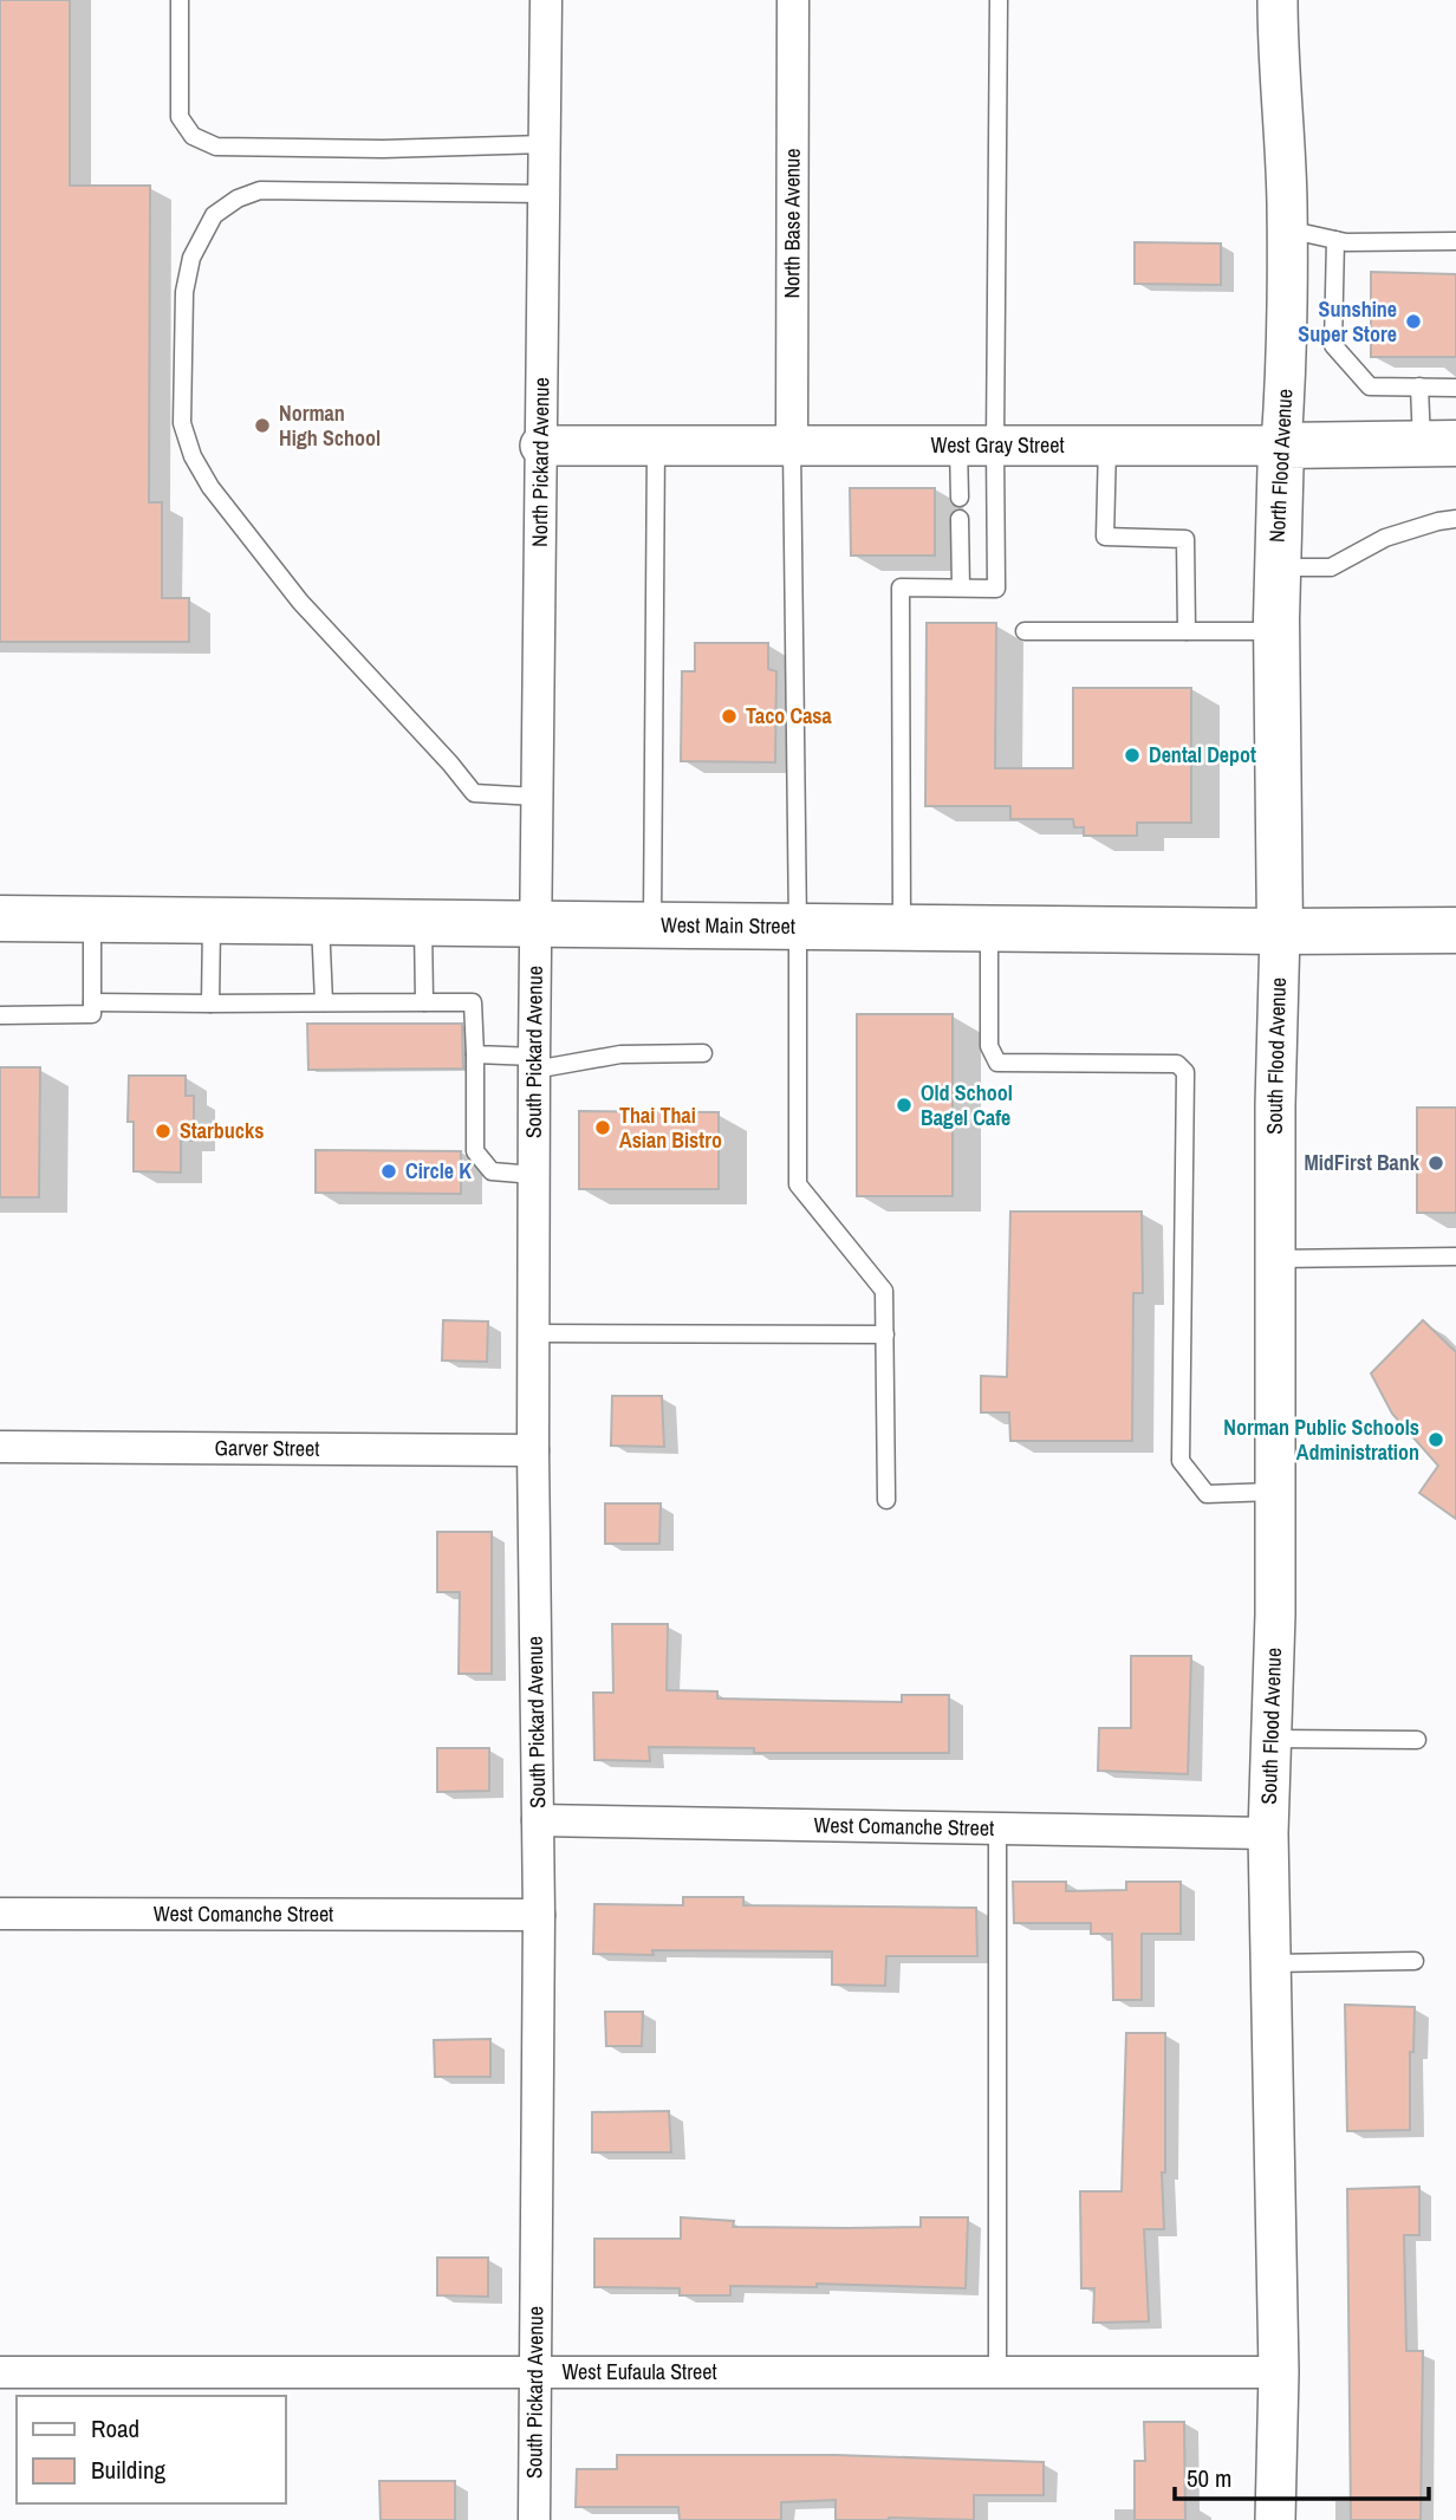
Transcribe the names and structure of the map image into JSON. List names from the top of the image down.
{
  "streets": {
    "main road": ["West Gray Street", "North Flood Avenue", "West Main Street"],
    "street": [
      "North Base Avenue",
      "North Pickard Avenue",
      "South Pickard Avenue",
      "South Flood Avenue",
      "Garver Street",
      "West Comanche Street",
      "West Eufaula Street"
    ]
  },
  "crossings": [
    ["North Base Avenue", "West Gray Street"],
    ["West Gray Street", "North Pickard Avenue"],
    ["West Gray Street", "North Flood Avenue"],
    ["North Pickard Avenue", "West Main Street"],
    ["North Pickard Avenue", "South Pickard Avenue"],
    ["North Flood Avenue", "West Main Street"],
    ["North Flood Avenue", "South Flood Avenue"],
    ["West Main Street", "South Pickard Avenue"],
    ["West Main Street", "South Flood Avenue"],
    ["South Pickard Avenue", "Garver Street"],
    ["South Pickard Avenue", "West Comanche Street"],
    ["South Pickard Avenue", "West Eufaula Street"],
    ["South Flood Avenue", "West Comanche Street"],
    ["South Flood Avenue", "West Eufaula Street"]
  ],
  "places": [
    "Sunshine Super Store",
    "Norman High School",
    "Taco Casa",
    "Dental Depot",
    "Old School Bagel Cafe",
    "Thai Thai Asian Bistro",
    "Starbucks",
    "MidFirst Bank",
    "Circle K",
    "Norman Public Schools Administration"
  ],
  "legend": ["Road", "Building"],
  "scale_bar": "50 m"
}
